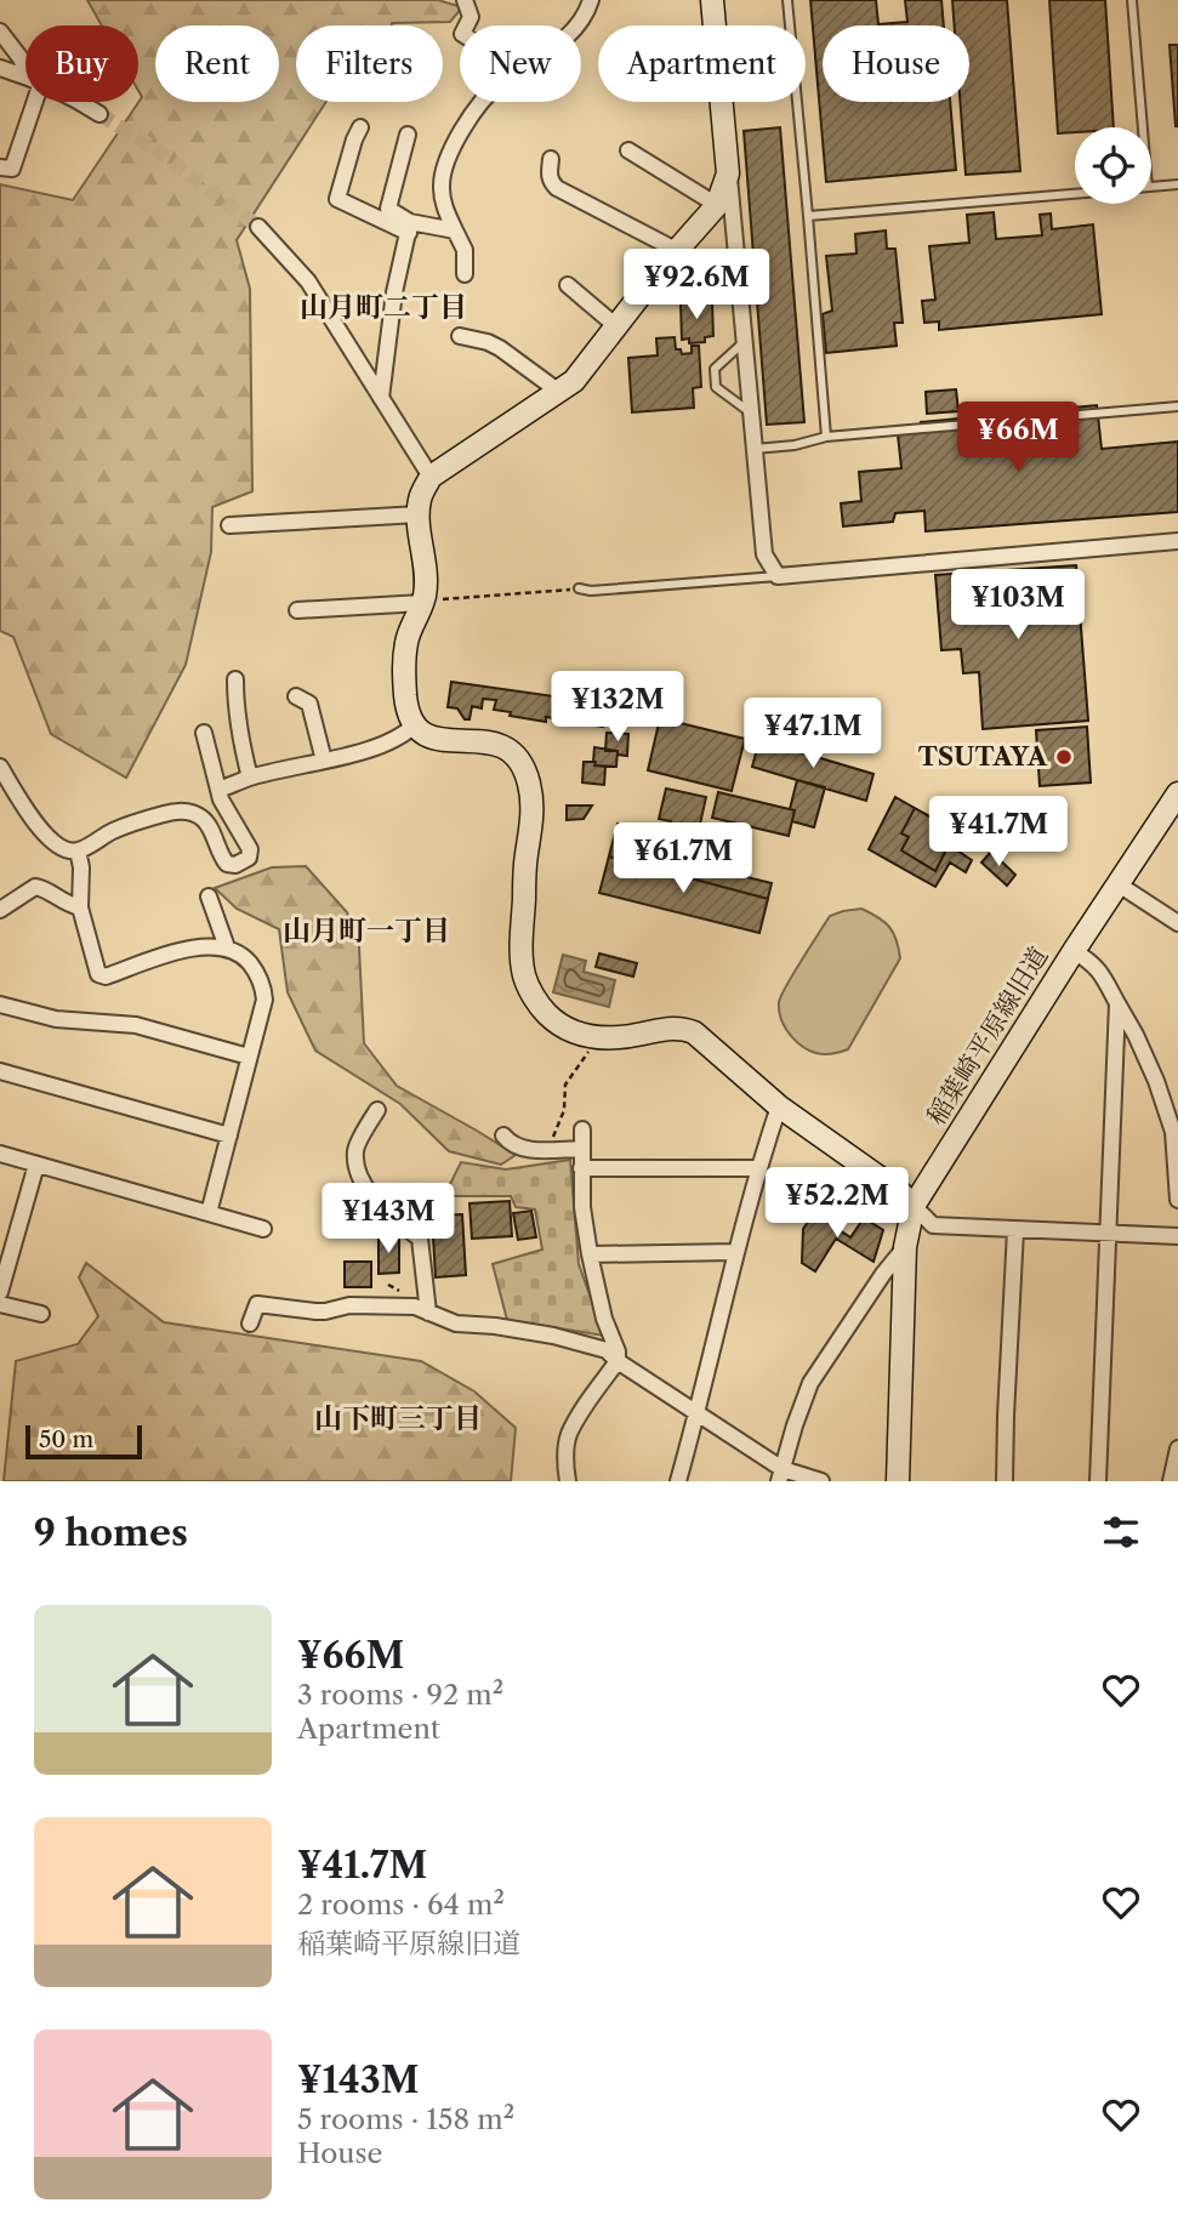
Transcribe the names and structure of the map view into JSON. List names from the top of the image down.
{
  "streets": {
    "street": ["稲葉崎平原線旧道"]
  },
  "districts": ["山月町二丁目", "山月町一丁目", "山下町三丁目"],
  "places": ["TSUTAYA"],
  "scale_bar": "50 m",
  "page": {
    "chip": [
      "Buy",
      "Rent",
      "Filters",
      "New",
      "Apartment",
      "House"
    ],
    "price": [
      "¥92.6M",
      "¥66M",
      "¥103M",
      "¥132M",
      "¥47.1M",
      "¥41.7M",
      "¥61.7M",
      "¥52.2M",
      "¥143M"
    ],
    "scale": "50 m",
    "heading": "9 homes",
    "list": [
      {
        "name": "¥66M",
        "note": "3 rooms · 92 m² · Apartment"
      },
      {
        "name": "¥41.7M",
        "note": "2 rooms · 64 m² · 稲葉崎平原線旧道"
      },
      {
        "name": "¥143M",
        "note": "5 rooms · 158 m² · House"
      }
    ]
  }
}
